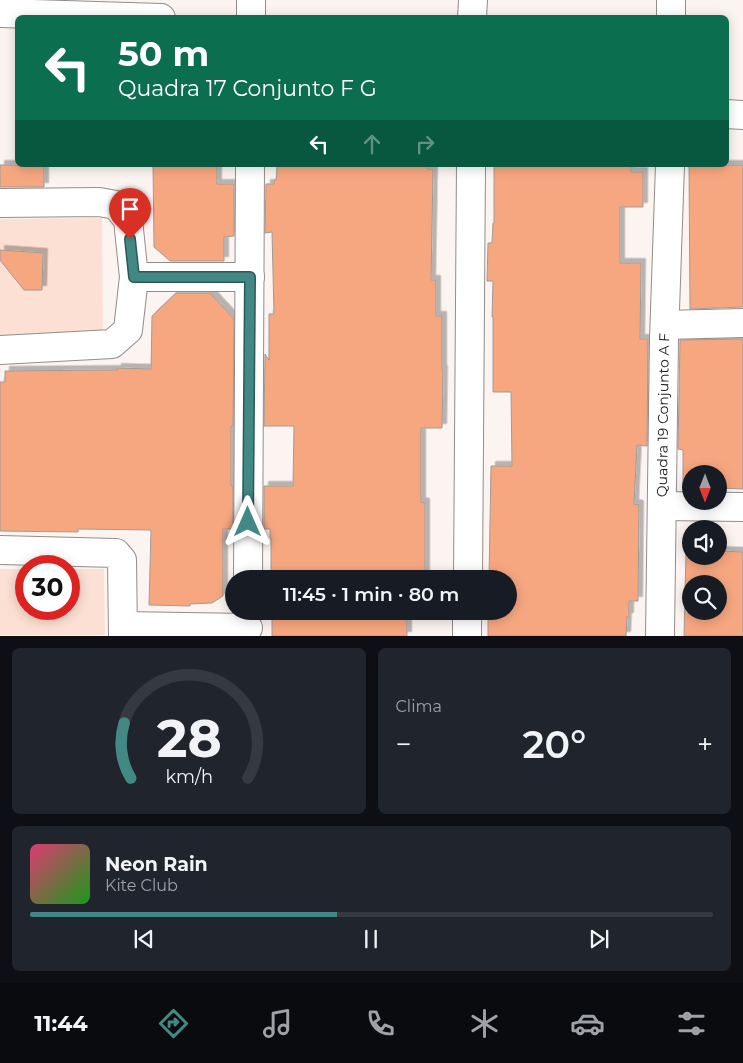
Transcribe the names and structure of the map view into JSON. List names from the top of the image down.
{
  "streets": {
    "street": ["Quadra 19 Conjunto A F"]
  },
  "north": "bottom",
  "page": {
    "turn": ["50 m", "Quadra 17 Conjunto F G"],
    "limit": "30",
    "trip": "11:45 · 1 min · 80 m",
    "tile": "Clima",
    "heat": ["−", "20°", "+"],
    "song": ["Neon Rain", "Kite Club"],
    "tabs": "11:44",
    "gauge": ["28", "km/h"]
  }
}
